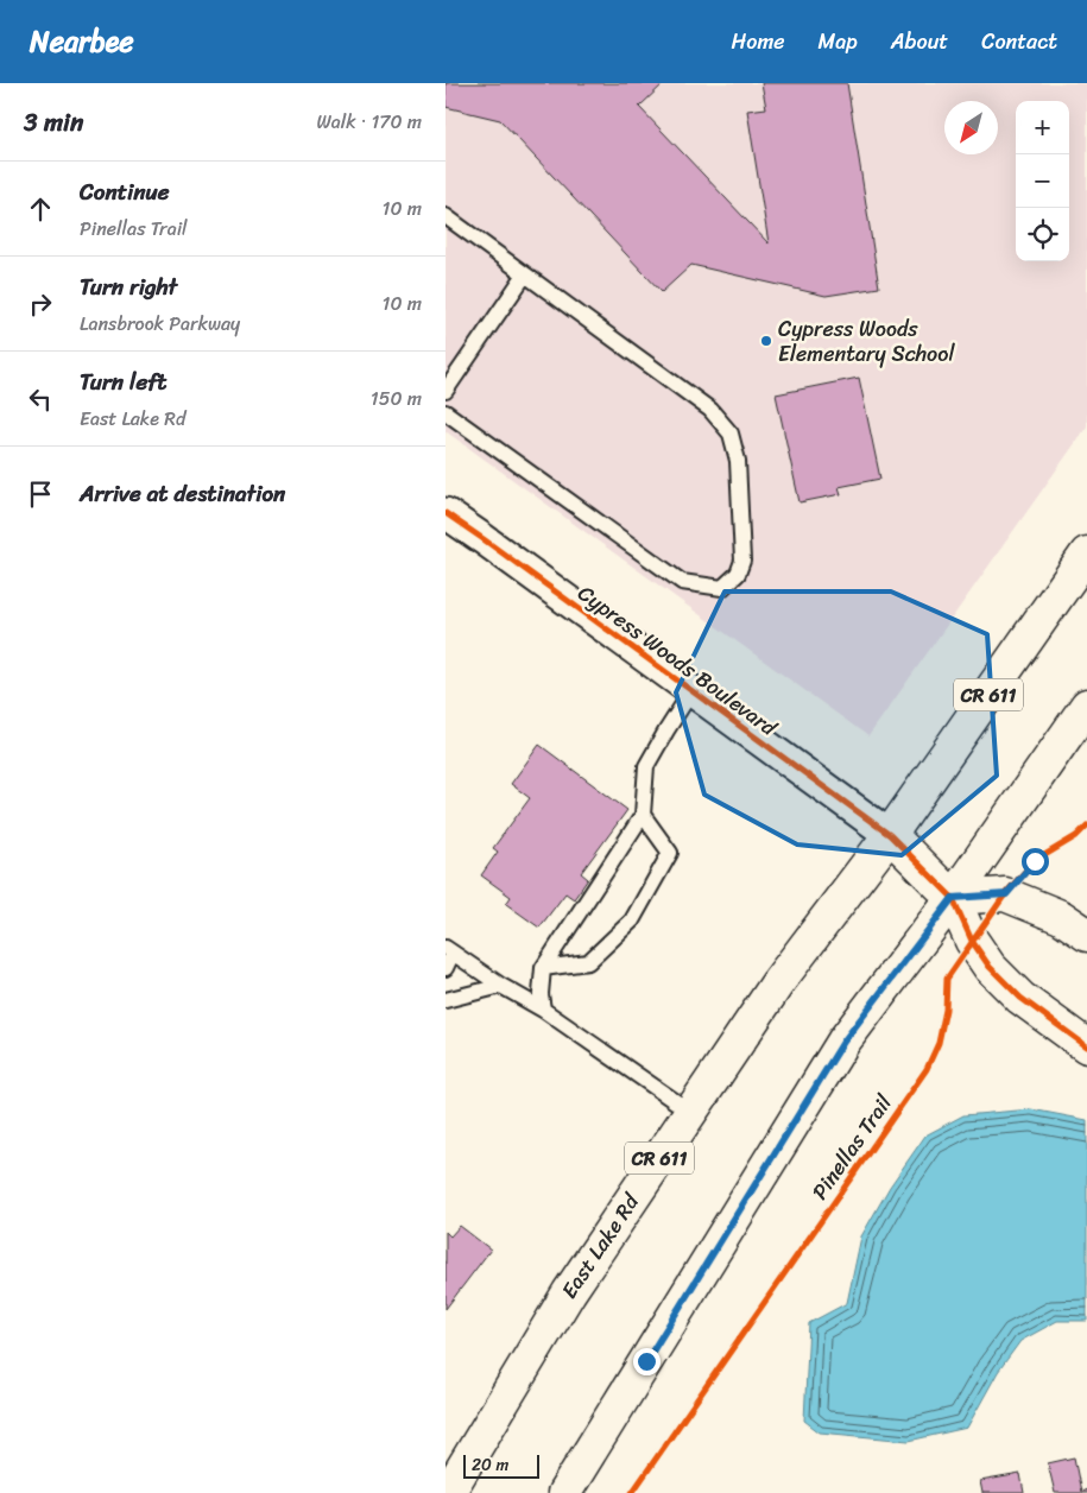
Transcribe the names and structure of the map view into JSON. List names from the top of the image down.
{
  "streets": {
    "main road": ["CR 611", "East Lake Rd"],
    "street": ["Cypress Woods Boulevard"],
    "cycle path": ["Pinellas Trail"]
  },
  "crossings": [
    ["Cypress Woods Boulevard", "CR 611"],
    ["Cypress Woods Boulevard", "East Lake Rd"],
    ["CR 611", "East Lake Rd"]
  ],
  "places": ["Cypress Woods Elementary School"],
  "scale_bar": "20 m",
  "north": "bottom left",
  "page": {
    "header": "Nearbee",
    "nav": [
      "Home",
      "Map",
      "About",
      "Contact"
    ],
    "heading": ["3 min", "Walk · 170 m"],
    "map_buttons": ["+", "−"],
    "list": [
      ["Continue", "Pinellas Trail", "10 m"],
      ["Turn right", "Lansbrook Parkway", "10 m"],
      ["Turn left", "East Lake Rd", "150 m"],
      "Arrive at destination"
    ],
    "scale": "20 m"
  }
}
